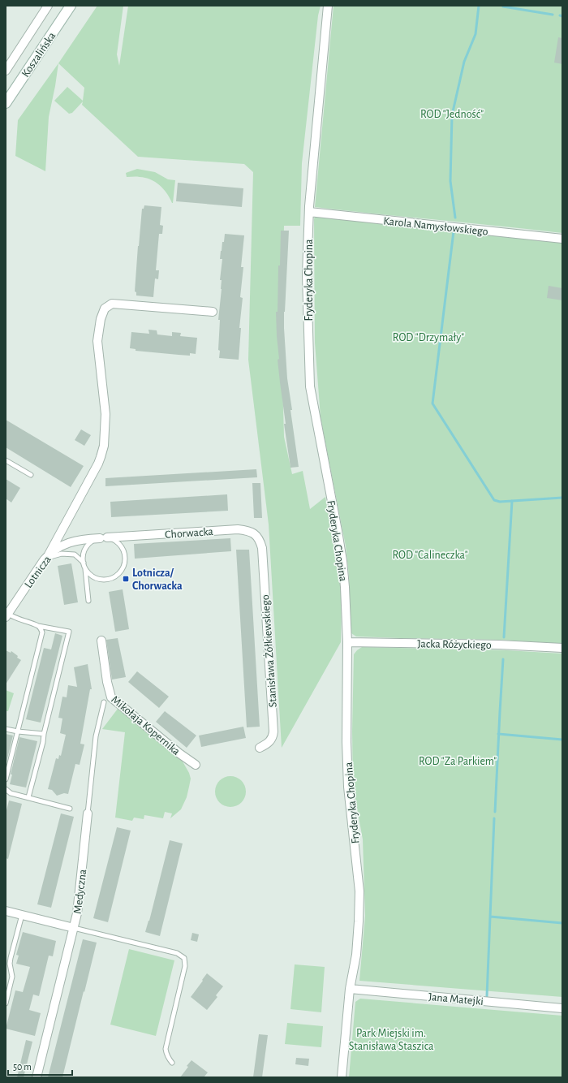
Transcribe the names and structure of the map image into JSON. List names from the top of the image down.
{
  "streets": {
    "street": [
      "Koszalińska",
      "Karola Namysłowskiego",
      "Fryderyka Chopina",
      "Chorwacka",
      "Lotnicza",
      "Jacka Różyckiego",
      "Stanisława Żółkiewskiego",
      "Mikołaja Kopernika",
      "Medyczna",
      "Jana Matejki"
    ]
  },
  "crossings": [
    ["Karola Namysłowskiego", "Fryderyka Chopina"],
    ["Fryderyka Chopina", "Jacka Różyckiego"],
    ["Fryderyka Chopina", "Jana Matejki"],
    ["Chorwacka", "Lotnicza"],
    ["Chorwacka", "Stanisława Żółkiewskiego"]
  ],
  "parks": [
    "ROD \"Jedność\"",
    "ROD \"Drzymały\"",
    "ROD \"Calineczka\"",
    "ROD \"Za Parkiem\"",
    "Park Miejski im. Stanisława Staszica"
  ],
  "places": {
    "transit": ["Lotnicza/ Chorwacka"]
  },
  "scale_bar": "50 m"
}
